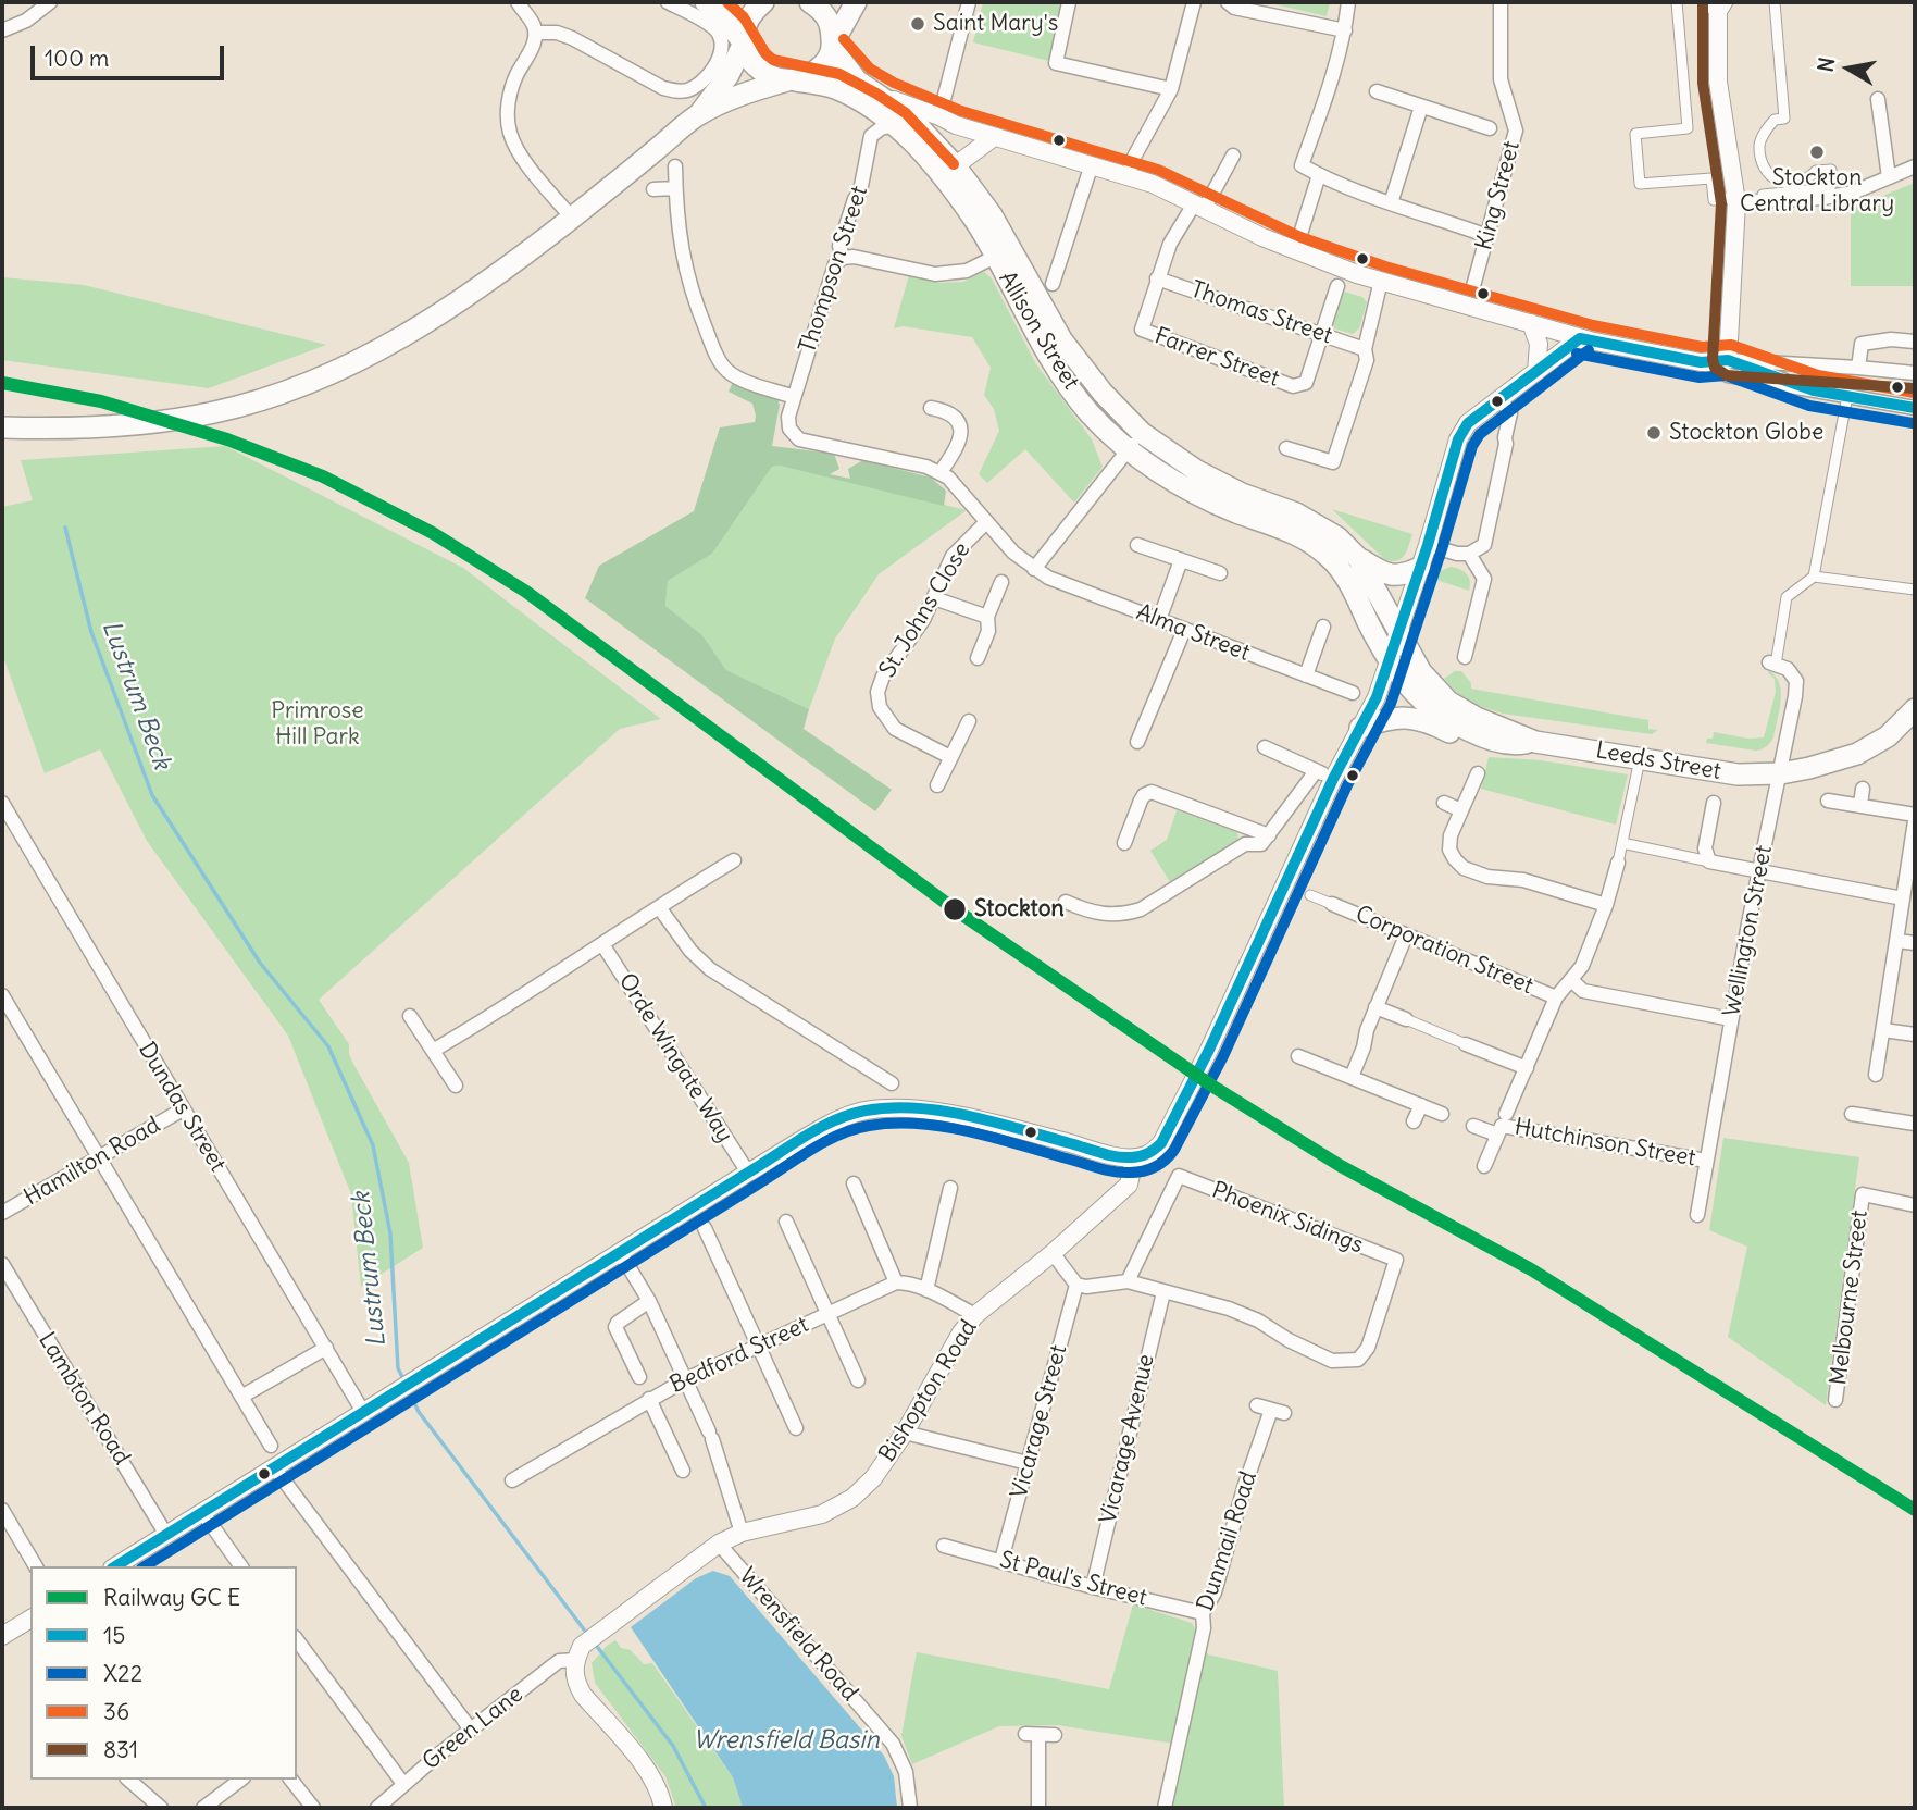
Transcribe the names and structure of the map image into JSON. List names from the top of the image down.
{
  "streets": {
    "main road": ["Allison Street", "Leeds Street"],
    "street": [
      "King Street",
      "Thompson Street",
      "Thomas Street",
      "Farrer Street",
      "St. Johns Close",
      "Alma Street",
      "Wellington Street",
      "Corporation Street",
      "Orde Wingate Way",
      "Dundas Street",
      "Hutchinson Street",
      "Hamilton Road",
      "Phoenix Sidings",
      "Melbourne Street",
      "Bedford Street",
      "Bishopton Road",
      "Lambton Road",
      "Vicarage Street",
      "Vicarage Avenue",
      "Dunmail Road",
      "St Paul's Street",
      "Wrensfield Road",
      "Green Lane"
    ]
  },
  "crossings": [
    ["Thompson Street", "Allison Street"],
    ["Thompson Street", "Alma Street"],
    ["Thomas Street", "Farrer Street"],
    ["Allison Street", "Leeds Street"],
    ["St. Johns Close", "Alma Street"],
    ["Leeds Street", "Wellington Street"],
    ["Wellington Street", "Hutchinson Street"],
    ["Dundas Street", "Hamilton Road"],
    ["Phoenix Sidings", "Vicarage Avenue"],
    ["Bishopton Road", "Wrensfield Road"],
    ["Bishopton Road", "Green Lane"],
    ["Vicarage Street", "St Paul's Street"],
    ["Vicarage Avenue", "St Paul's Street"],
    ["Dunmail Road", "St Paul's Street"]
  ],
  "water": ["Lustrum Beck", "Wrensfield Basin"],
  "parks": ["Primrose Hill Park"],
  "places": [
    "Saint Mary's",
    "Stockton Central Library",
    "Stockton Globe",
    "Stockton"
  ],
  "lines": [
    "transit line 36",
    "transit line 831",
    "transit line 15",
    "transit line X22"
  ],
  "legend": [
    "Railway GC E",
    "15",
    "X22",
    "36",
    "831"
  ],
  "scale_bar": "100 m",
  "north": "left"
}
